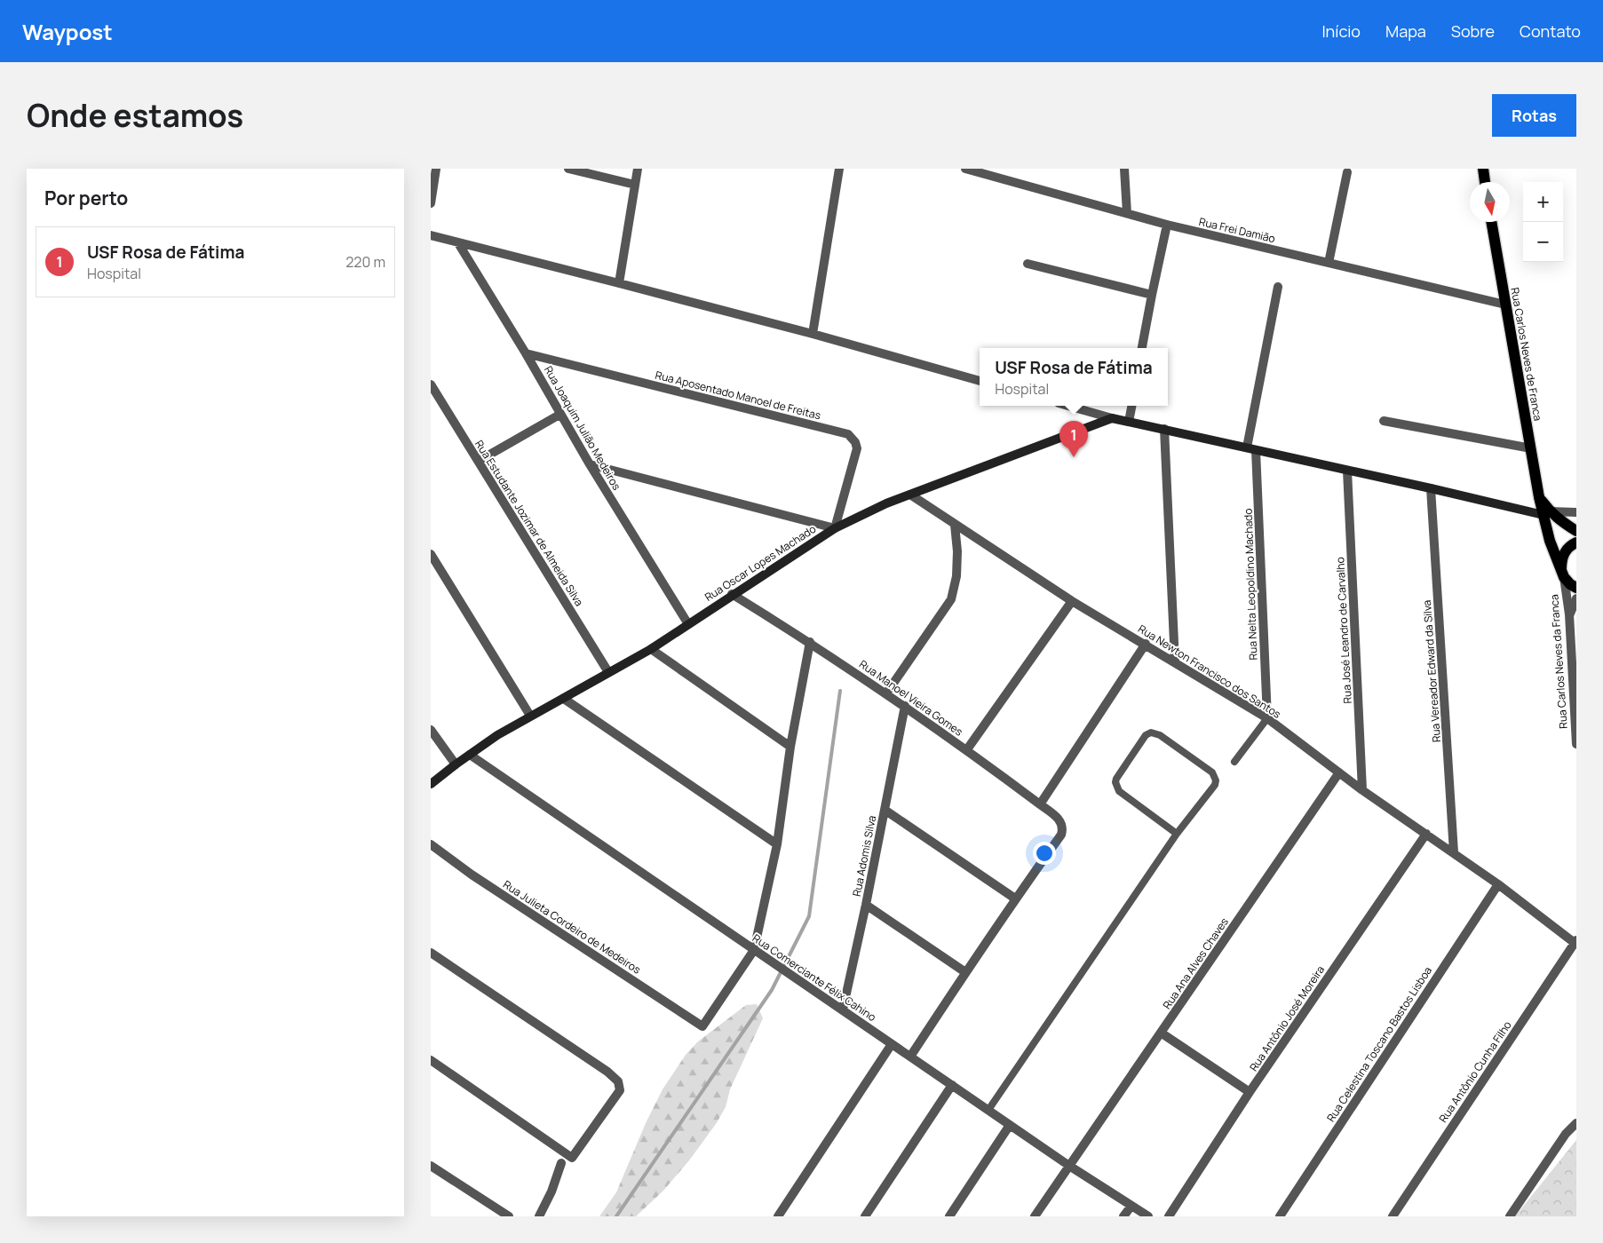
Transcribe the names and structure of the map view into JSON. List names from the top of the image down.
{
  "streets": {
    "main road": ["Rua Carlos Neves de Franca", "Rua Carlos Neves da Franca"],
    "street": [
      "Rua Frei Damião",
      "Rua Aposentado Manoel de Freitas",
      "Rua Joaquim Julião Medeiros",
      "Rua Estudante Jozimar de Almeida Silva",
      "Rua Oscar Lopes Machado",
      "Rua Nelta Leopoldino Machado",
      "Rua José Leandro de Carvalho",
      "Rua Newton Francisco dos Santos",
      "Rua Vereador Edward da Silva",
      "Rua Manoel Vieira Gomes",
      "Rua Adomis Silva",
      "Rua Julieta Cordeiro de Medeiros",
      "Rua Ana Alves Chaves",
      "Rua Comerciante Félix Cahino",
      "Rua Antônio José Moreira",
      "Rua Celestina Toscano Bastos Lisboa",
      "Rua Antônio Cunha Filho"
    ]
  },
  "crossings": [
    ["Rua Frei Damião", "Rua Carlos Neves de Franca"],
    ["Rua Carlos Neves de Franca", "Rua Carlos Neves da Franca"],
    ["Rua Aposentado Manoel de Freitas", "Rua Joaquim Julião Medeiros"],
    ["Rua Aposentado Manoel de Freitas", "Rua Oscar Lopes Machado"],
    ["Rua Joaquim Julião Medeiros", "Rua Oscar Lopes Machado"],
    ["Rua Estudante Jozimar de Almeida Silva", "Rua Oscar Lopes Machado"],
    ["Rua Oscar Lopes Machado", "Rua Newton Francisco dos Santos"],
    ["Rua Oscar Lopes Machado", "Rua Manoel Vieira Gomes"],
    ["Rua Oscar Lopes Machado", "Rua Comerciante Félix Cahino"],
    ["Rua Nelta Leopoldino Machado", "Rua Newton Francisco dos Santos"],
    ["Rua José Leandro de Carvalho", "Rua Newton Francisco dos Santos"],
    ["Rua Newton Francisco dos Santos", "Rua Vereador Edward da Silva"],
    ["Rua Newton Francisco dos Santos", "Rua Ana Alves Chaves"],
    ["Rua Newton Francisco dos Santos", "Rua Antônio José Moreira"],
    ["Rua Newton Francisco dos Santos", "Rua Celestina Toscano Bastos Lisboa"],
    ["Rua Newton Francisco dos Santos", "Rua Antônio Cunha Filho"],
    ["Rua Manoel Vieira Gomes", "Rua Adomis Silva"],
    ["Rua Adomis Silva", "Rua Comerciante Félix Cahino"],
    ["Rua Julieta Cordeiro de Medeiros", "Rua Comerciante Félix Cahino"],
    ["Rua Ana Alves Chaves", "Rua Comerciante Félix Cahino"]
  ],
  "north": "bottom",
  "page": {
    "header": "Waypost",
    "nav": [
      "Início",
      "Mapa",
      "Sobre",
      "Contato"
    ],
    "title": "Onde estamos",
    "buttons": "Rotas",
    "heading": "Por perto",
    "map_buttons": ["+", "−"],
    "list": [
      {
        "mark": "1",
        "name": "USF Rosa de Fátima",
        "note": "Hospital",
        "value": "220 m"
      }
    ],
    "popup": ["USF Rosa de Fátima", "Hospital"],
    "pins": "1"
  }
}
